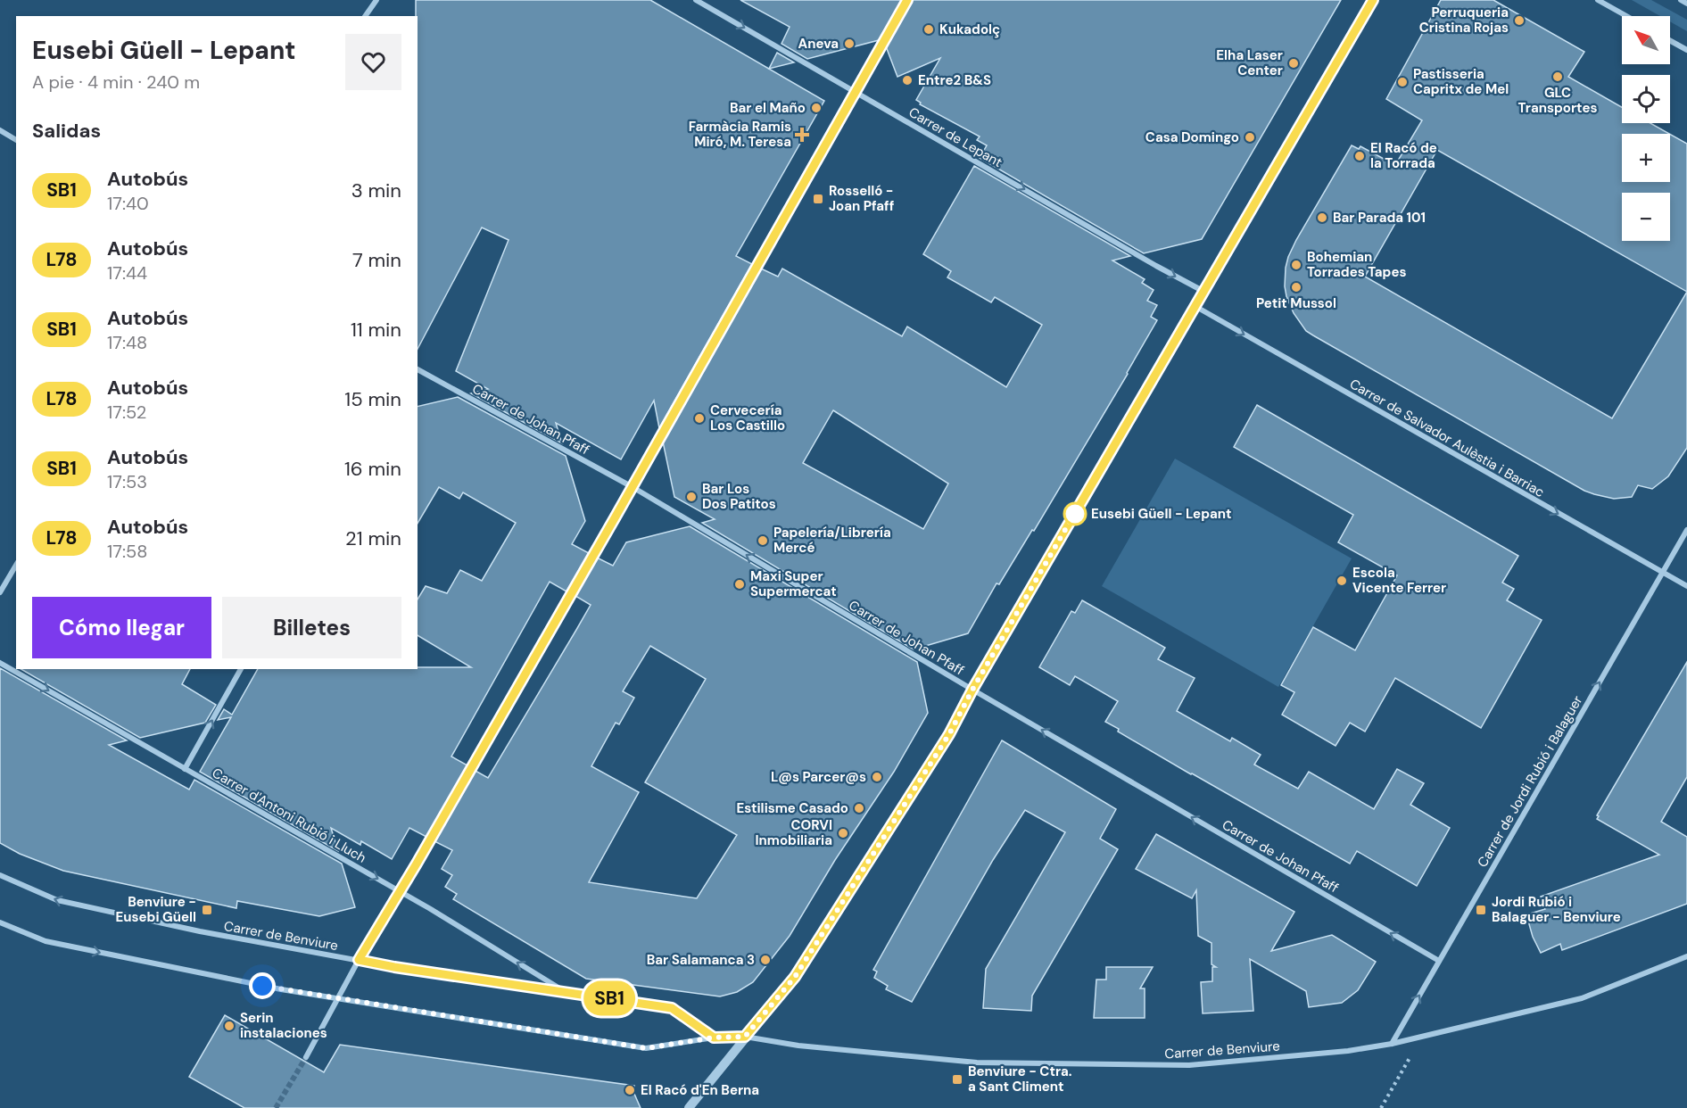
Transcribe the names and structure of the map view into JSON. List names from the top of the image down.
{
  "streets": {
    "street": [
      "Carrer de Lepant",
      "Carrer de Johan Pfaff",
      "Carrer de Salvador Aulèstia i Barriac",
      "Carrer de Jordi Rubió i Balaguer",
      "Carrer d'Antoni Rubió i Lluch",
      "Carrer de Benviure"
    ]
  },
  "crossings": [
    ["Carrer de Johan Pfaff", "Carrer de Jordi Rubió i Balaguer"],
    ["Carrer de Salvador Aulèstia i Barriac", "Carrer de Jordi Rubió i Balaguer"],
    ["Carrer de Jordi Rubió i Balaguer", "Carrer de Benviure"],
    ["Carrer d'Antoni Rubió i Lluch", "Carrer de Benviure"]
  ],
  "one_way": [
    "Carrer de Lepant",
    "Carrer de Johan Pfaff",
    "Carrer de Salvador Aulèstia i Barriac",
    "Carrer de Jordi Rubió i Balaguer"
  ],
  "places": {
    "other": [
      "Perruqueria Cristina Rojas",
      "Kukadolç",
      "Aneva",
      "Elha Laser Center",
      "GLC Transportes",
      "Entre2 B&S",
      "Pastisseria Capritx de Mel",
      "Bar el Maño",
      "Casa Domingo",
      "El Racó de la Torrada",
      "Bar Parada 101",
      "Bohemian Torrades Tapes",
      "Petit Mussol",
      "Cervecería Los Castillo",
      "Bar Los Dos Patitos",
      "Eusebi Güell - Lepant",
      "Papelería/Librería Mercé",
      "Escola Vicente Ferrer",
      "Maxi Super Supermercat",
      "L@s Parcer@s",
      "Estilisme Casado",
      "CORVI Inmobiliaria",
      "Bar Salamanca 3",
      "Serin instalaciones",
      "El Racó d'En Berna"
    ],
    "health": ["Farmàcia Ramis Miró, M. Teresa"],
    "transit": [
      "Rosselló - Joan Pfaff",
      "Benviure - Eusebi Güell",
      "Jordi Rubió i Balaguer - Benviure",
      "Benviure - Ctra. a Sant Climent"
    ]
  },
  "lines": ["bus line SB1"],
  "north": "top left",
  "page": {
    "on_map": "SB1",
    "map_buttons": ["+", "−"],
    "heading": [
      ["Eusebi Güell - Lepant", "A pie · 4 min · 240 m"],
      "Salidas"
    ],
    "list": [
      {
        "mark": "SB1",
        "name": "Autobús",
        "note": "17:40",
        "value": "3 min"
      },
      {
        "mark": "L78",
        "name": "Autobús",
        "note": "17:44",
        "value": "7 min"
      },
      {
        "mark": "SB1",
        "name": "Autobús",
        "note": "17:48",
        "value": "11 min"
      },
      {
        "mark": "L78",
        "name": "Autobús",
        "note": "17:52",
        "value": "15 min"
      },
      {
        "mark": "SB1",
        "name": "Autobús",
        "note": "17:53",
        "value": "16 min"
      },
      {
        "mark": "L78",
        "name": "Autobús",
        "note": "17:58",
        "value": "21 min"
      }
    ],
    "buttons": ["Cómo llegar", "Billetes"]
  }
}
